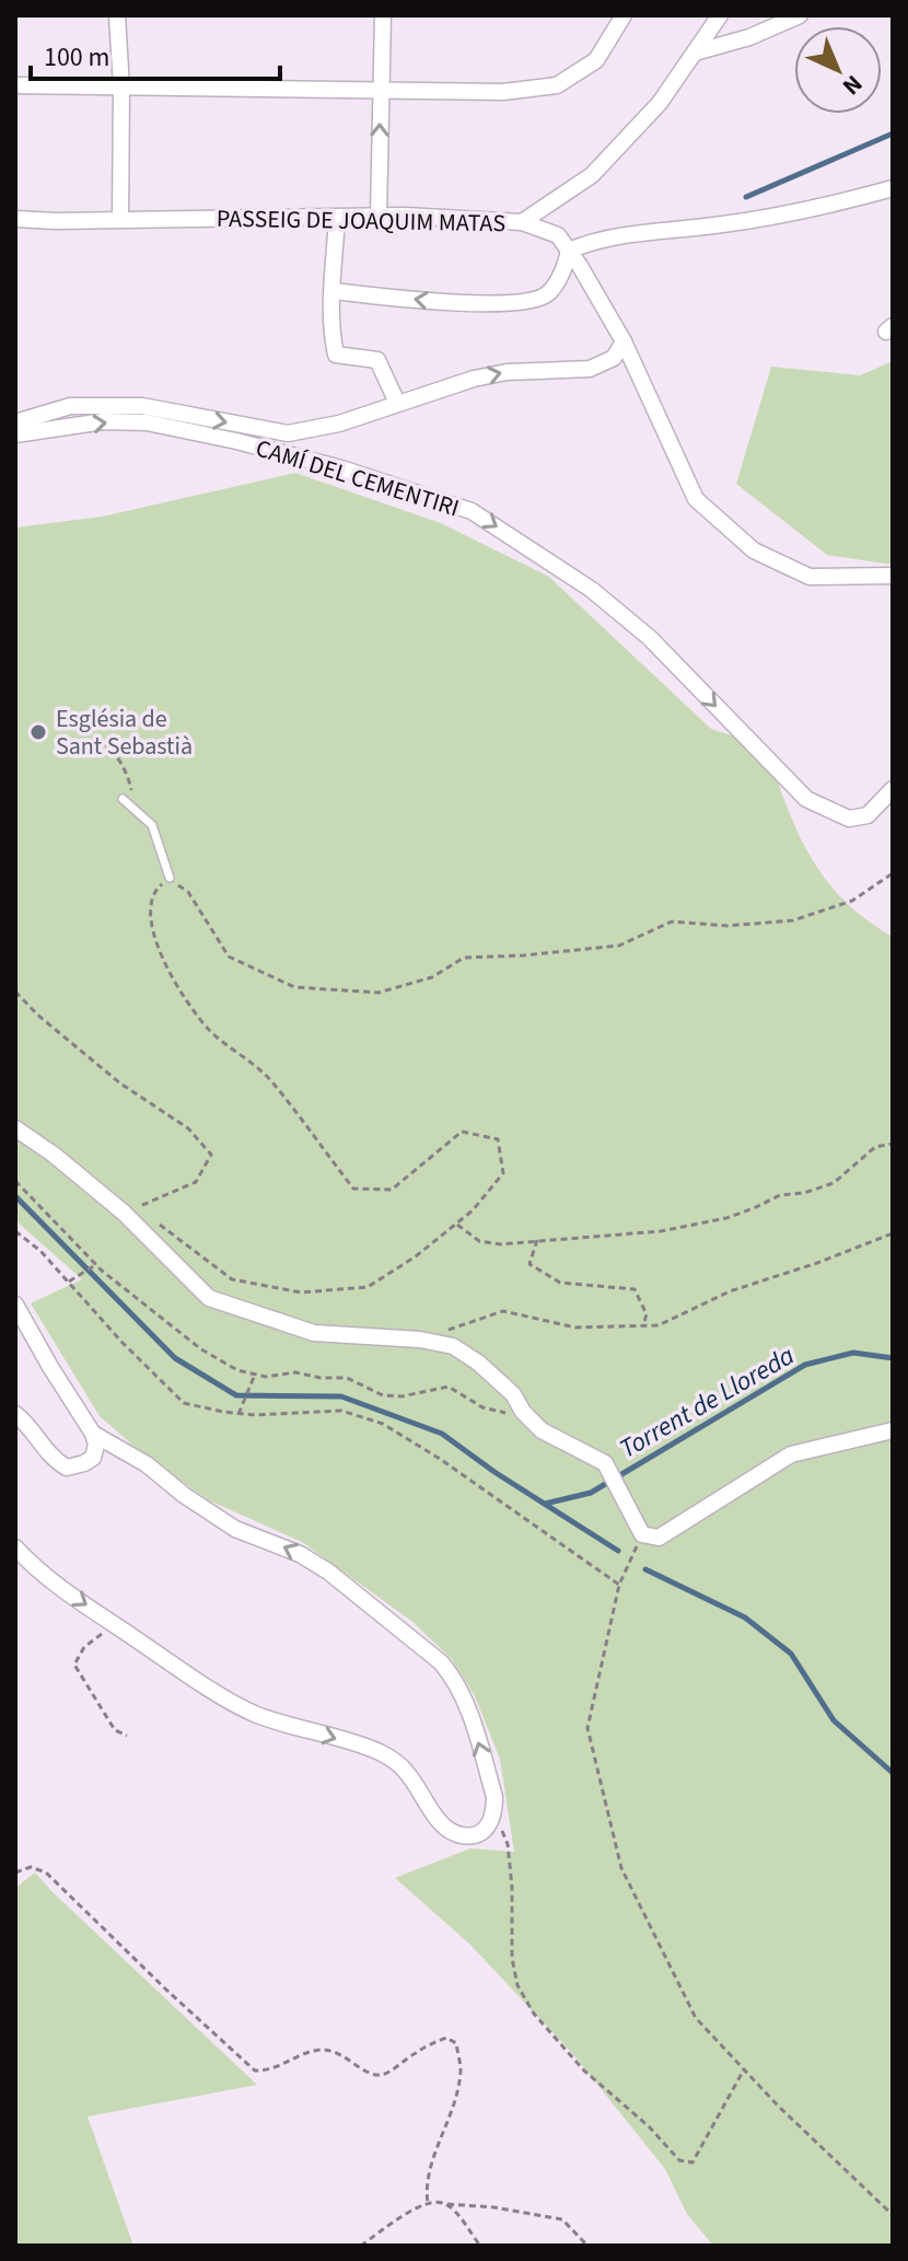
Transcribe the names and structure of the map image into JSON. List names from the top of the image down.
{
  "streets": {
    "street": ["PASSEIG DE JOAQUIM MATAS", "CAMÍ DEL CEMENTIRI"]
  },
  "one_way": ["CAMÍ DEL CEMENTIRI"],
  "water": ["Torrent de Lloreda"],
  "places": ["Església de Sant Sebastià"],
  "scale_bar": "100 m",
  "north": "bottom right"
}
